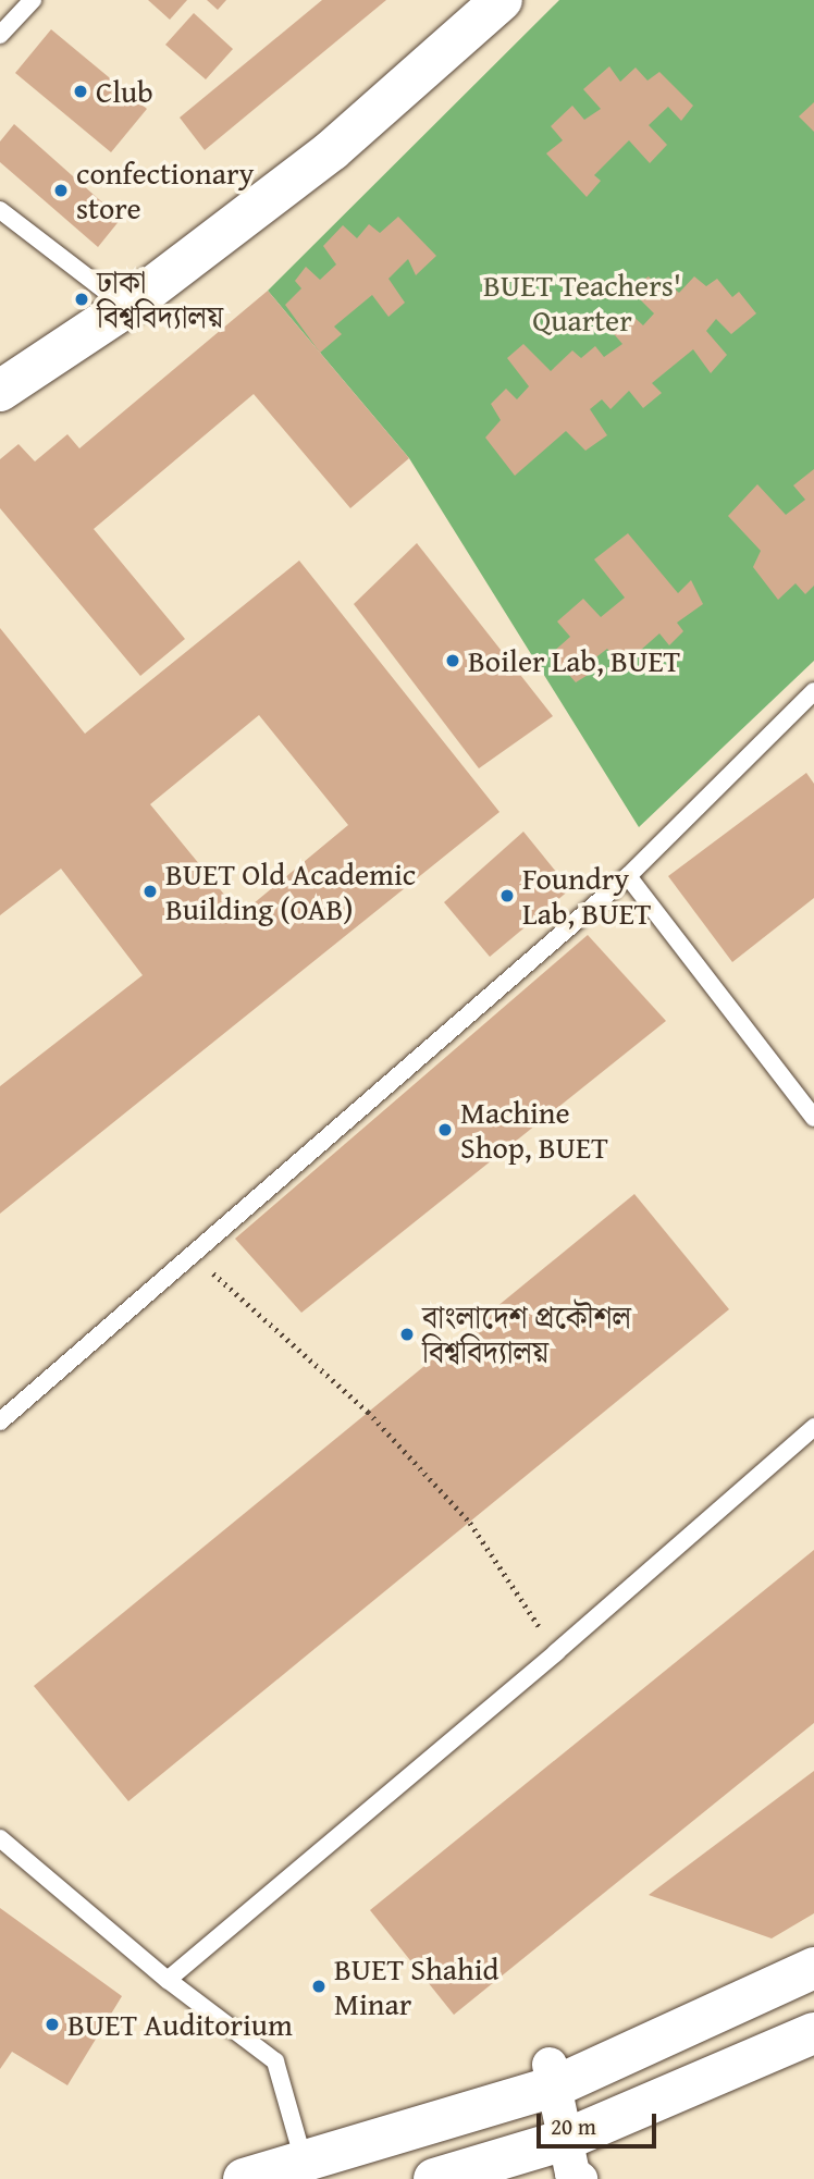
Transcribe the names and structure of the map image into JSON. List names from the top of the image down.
{
  "parks": ["BUET Teachers' Quarter"],
  "places": [
    "Club",
    "confectionary store",
    "ঢাকা বিশ্ববিদ্যালয়",
    "Boiler Lab, BUET",
    "BUET Old Academic Building (OAB)",
    "Foundry Lab, BUET",
    "Machine Shop, BUET",
    "বাংলাদেশ প্রকৌশল বিশ্ববিদ্যালয়",
    "BUET Shahid Minar",
    "BUET Auditorium"
  ],
  "scale_bar": "20 m"
}
